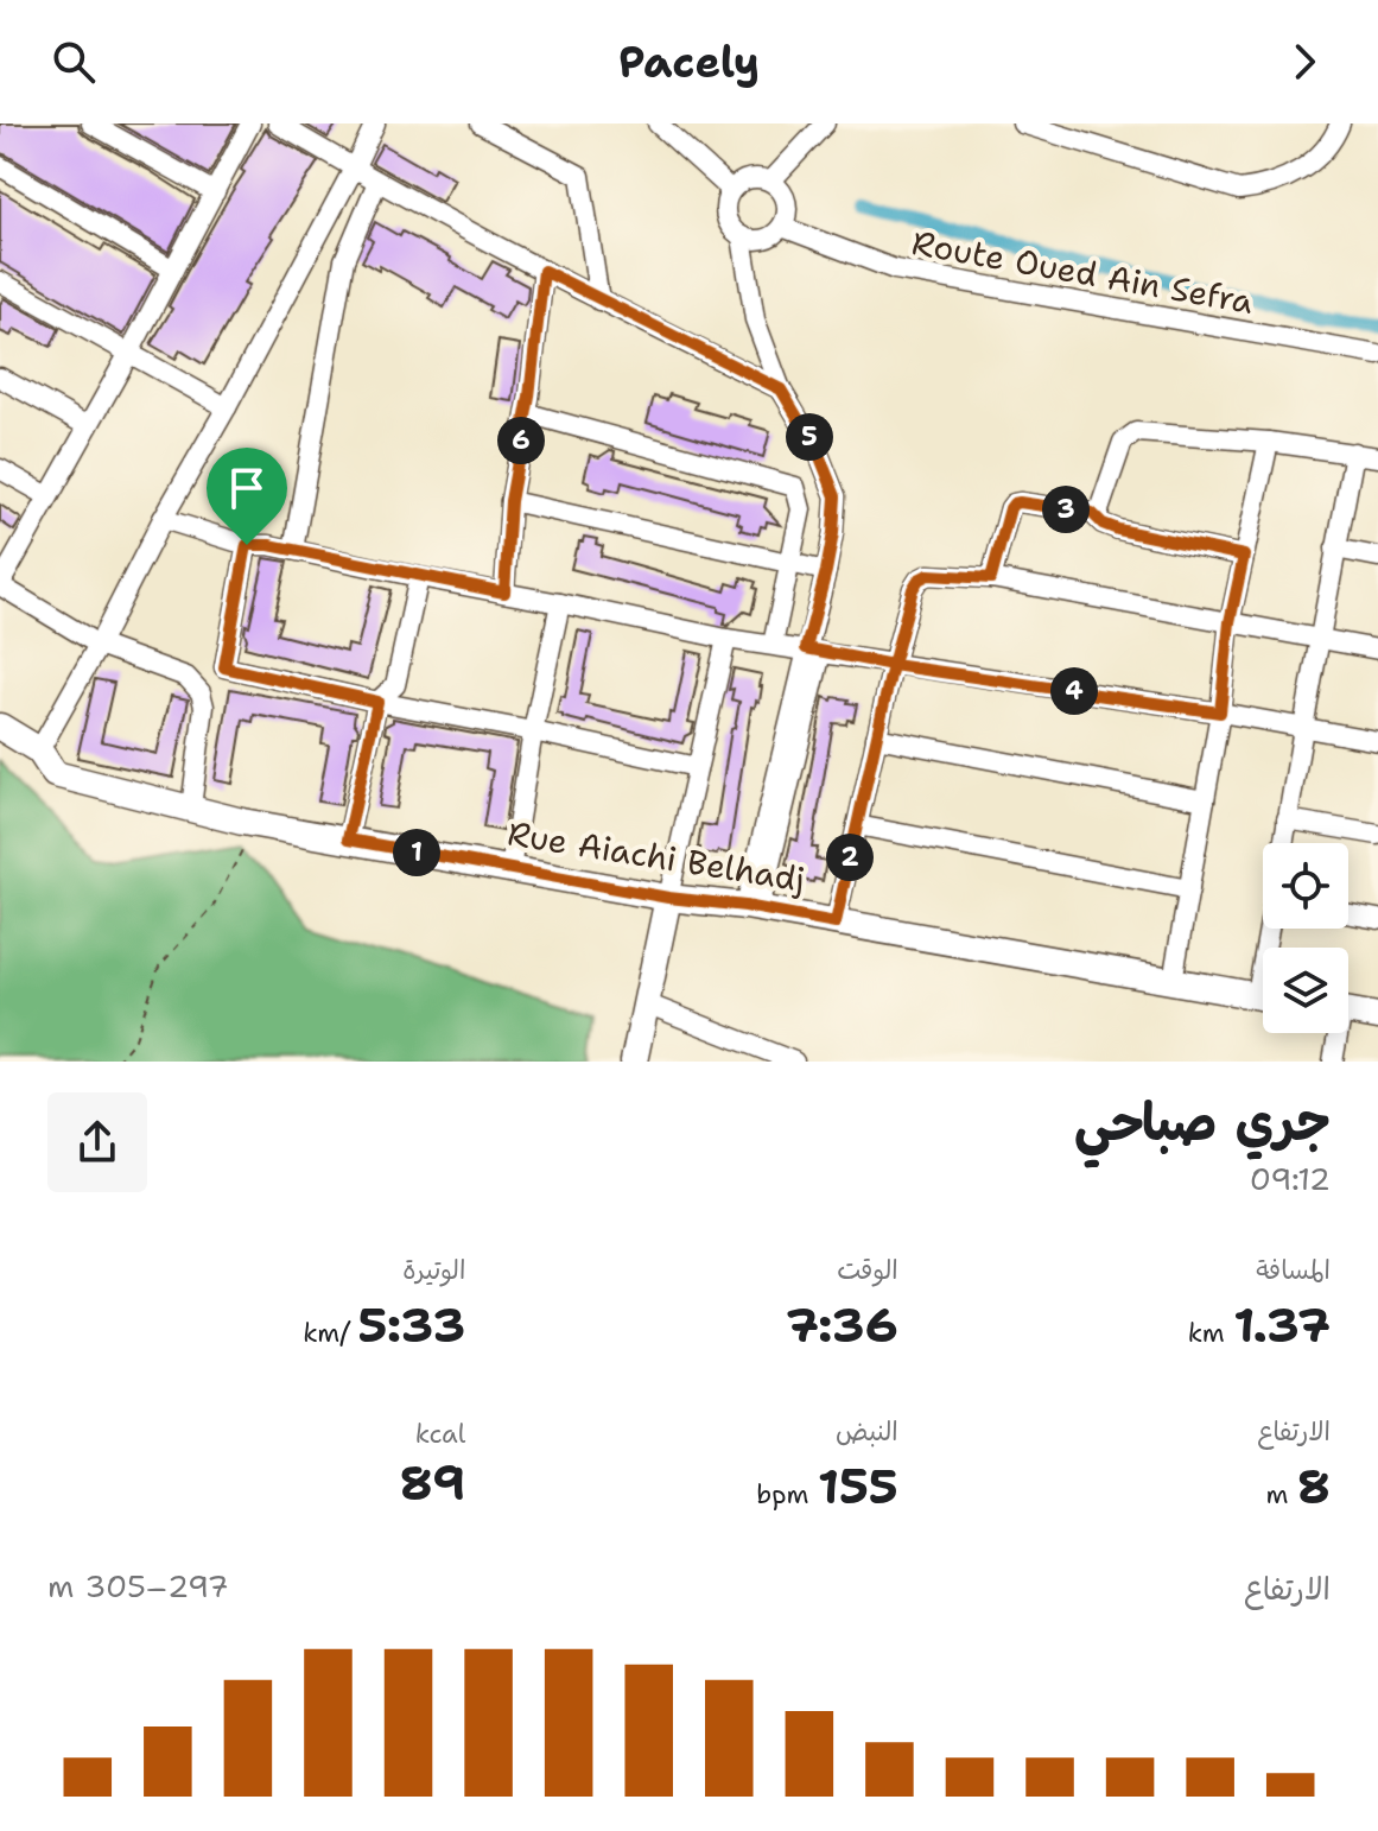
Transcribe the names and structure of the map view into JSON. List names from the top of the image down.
{
  "streets": {
    "street": ["Route Oued Ain Sefra", "Rue Aiachi Belhadj"]
  },
  "page": {
    "header": "Pacely",
    "pins": [
      "5",
      "6",
      "3",
      "4",
      "1",
      "2"
    ],
    "heading": ["جري صباحي", "09:12"],
    "stats": [
      ["المسافة", "1.37 km"],
      ["الوقت", "7:36"],
      ["الوتيرة", "5:33 /km"],
      ["الارتفاع", "8 m"],
      ["النبض", "155 bpm"],
      ["kcal", "89"]
    ],
    "chart": ["الارتفاع", "297–305 m"]
  }
}
